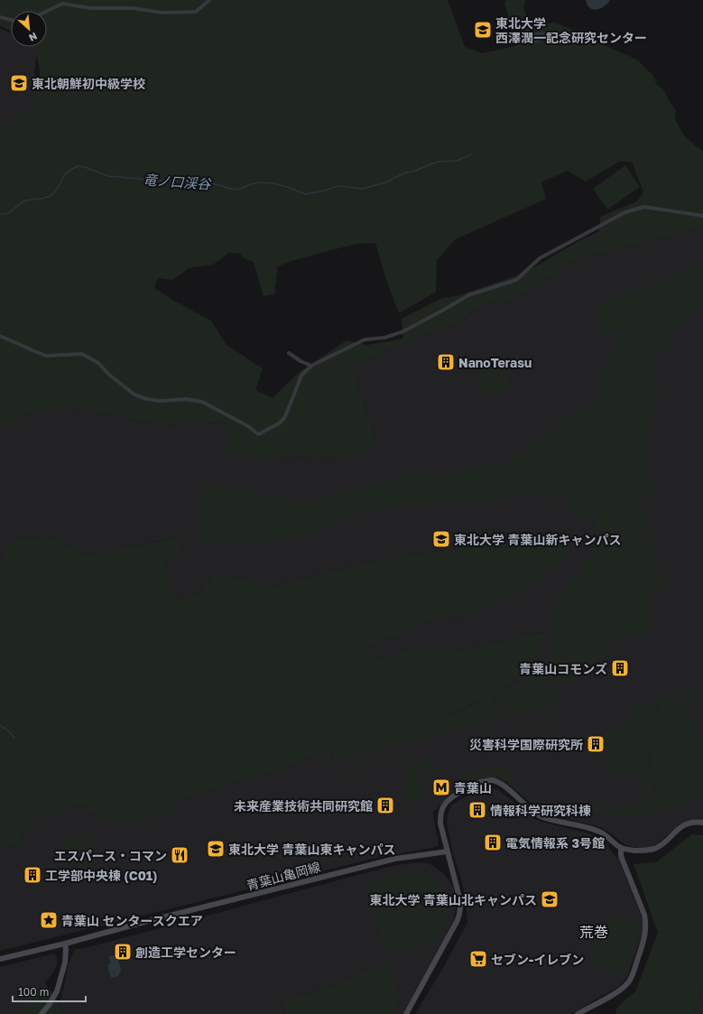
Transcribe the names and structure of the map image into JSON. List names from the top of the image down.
{
  "streets": {
    "street": ["青葉山亀岡線"]
  },
  "districts": ["荒巻"],
  "water": ["竜ノ口渓谷"],
  "places": {
    "school or university": [
      "東北大学 西澤潤一記念研究センター",
      "東北朝鮮初中級学校",
      "東北大学 青葉山新キャンパス",
      "東北大学 青葉山東キャンパス",
      "東北大学 青葉山北キャンパス"
    ],
    "building": [
      "NanoTerasu",
      "青葉山コモンズ",
      "災害科学国際研究所",
      "未来産業技術共同研究館",
      "情報科学研究科棟",
      "電気情報系 3号館",
      "工学部中央棟 (C01)",
      "創造工学センター"
    ],
    "metro station": ["青葉山"],
    "restaurant": ["エスパース・コマン"],
    "place": ["青葉山 センタースクエア"],
    "supermarket": ["セブン-イレブン"]
  },
  "scale_bar": "100 m",
  "north": "bottom right"
}
